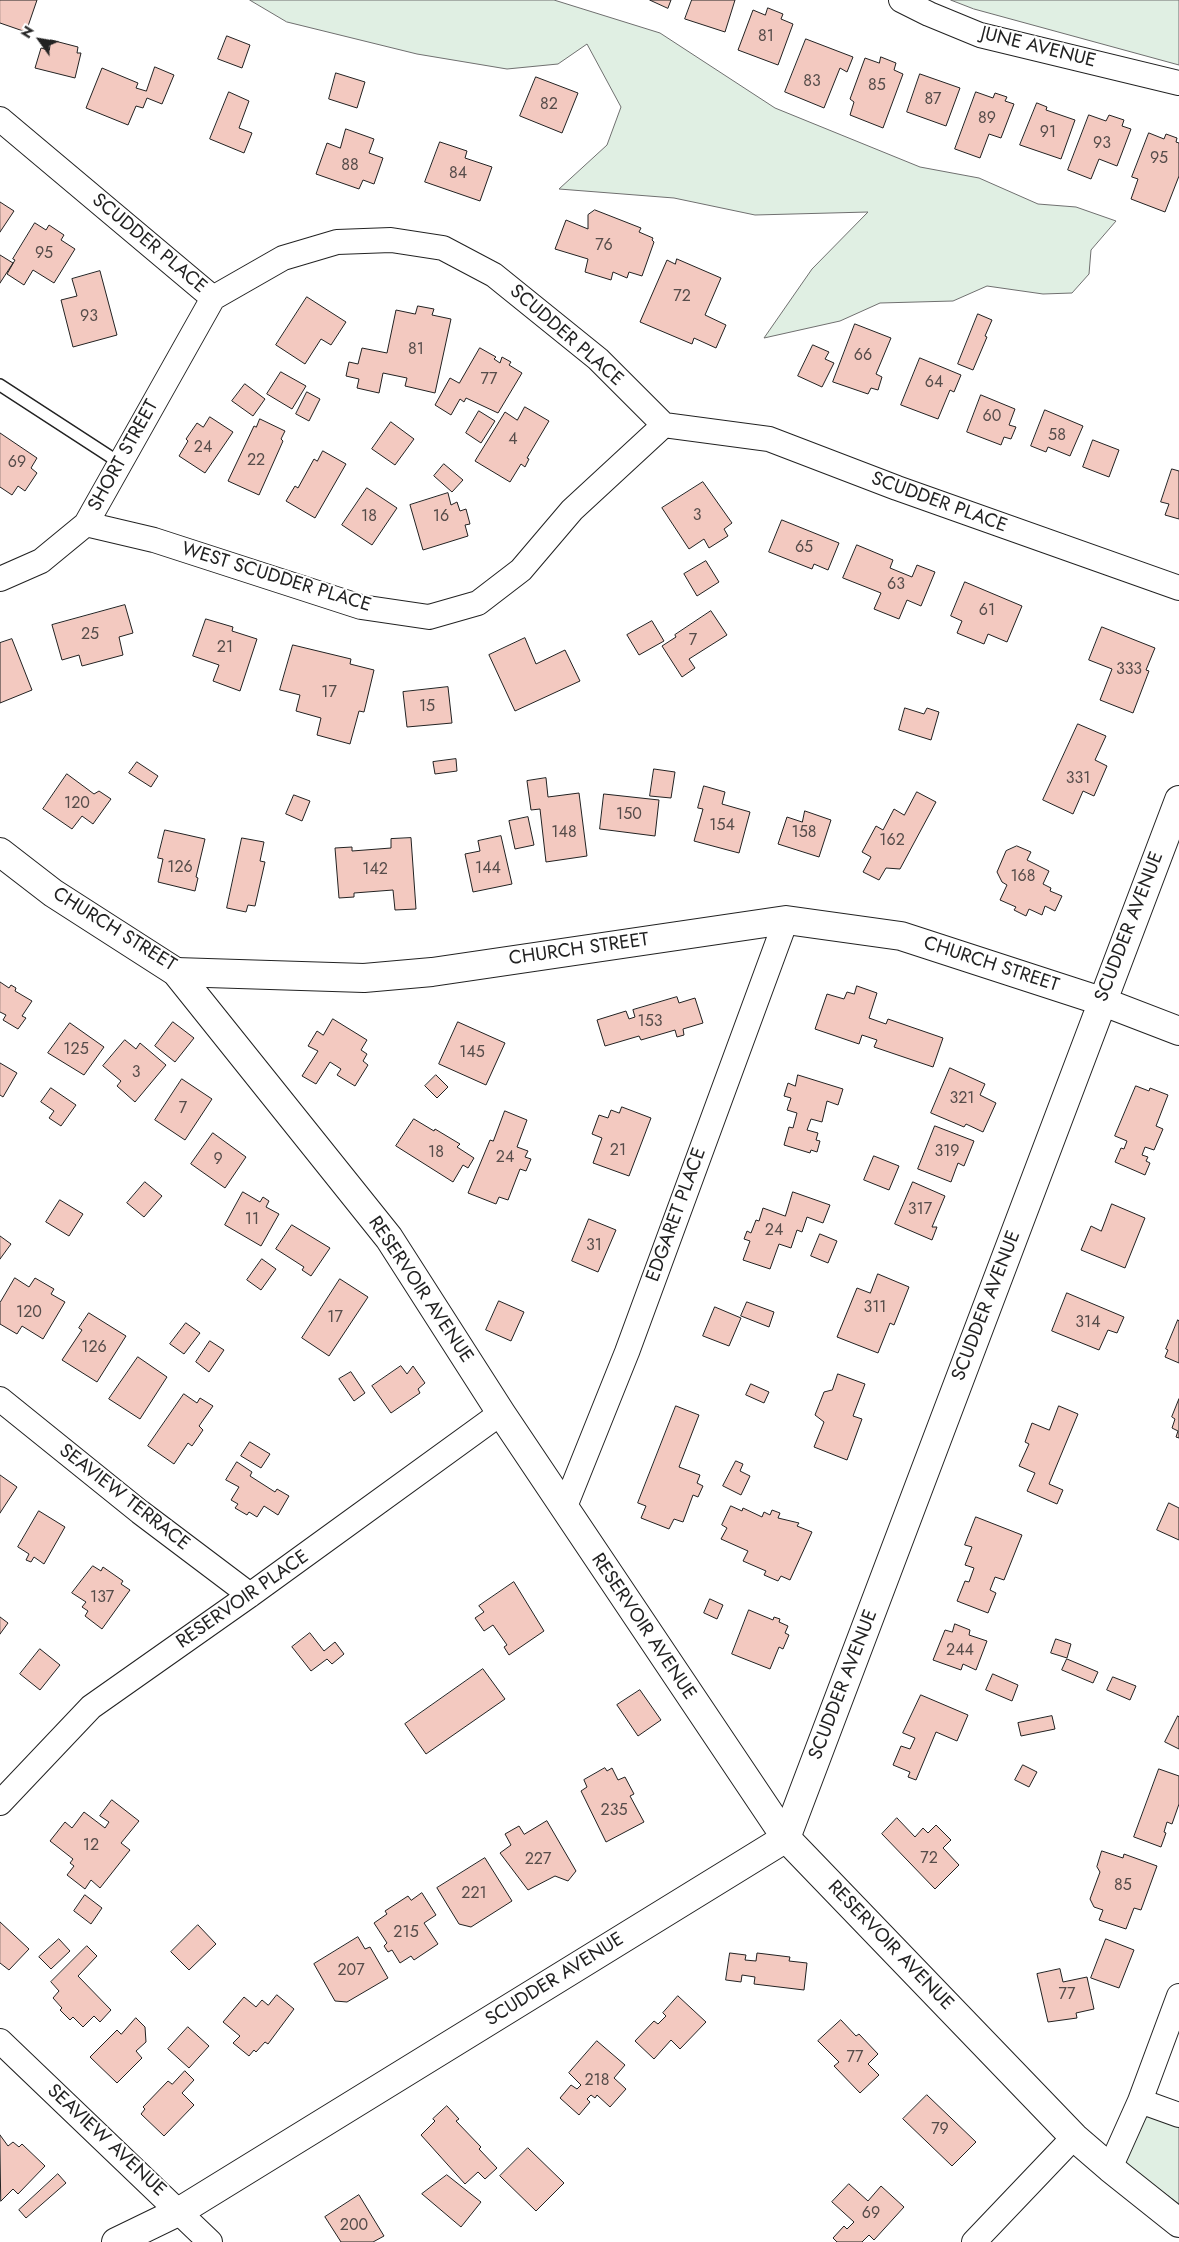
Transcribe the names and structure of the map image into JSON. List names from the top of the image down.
{
  "streets": {
    "street": [
      "JUNE AVENUE",
      "SCUDDER PLACE",
      "SHORT STREET",
      "WEST SCUDDER PLACE",
      "SCUDDER AVENUE",
      "CHURCH STREET",
      "EDGARET PLACE",
      "RESERVOIR AVENUE",
      "SEAVIEW TERRACE",
      "RESERVOIR PLACE",
      "SEAVIEW AVENUE"
    ]
  },
  "crossings": [
    ["SCUDDER PLACE", "SHORT STREET"],
    ["SCUDDER PLACE", "WEST SCUDDER PLACE"],
    ["SHORT STREET", "WEST SCUDDER PLACE"],
    ["SCUDDER AVENUE", "CHURCH STREET"],
    ["SCUDDER AVENUE", "RESERVOIR AVENUE"],
    ["SCUDDER AVENUE", "SEAVIEW AVENUE"],
    ["CHURCH STREET", "EDGARET PLACE"],
    ["CHURCH STREET", "RESERVOIR AVENUE"],
    ["EDGARET PLACE", "RESERVOIR AVENUE"],
    ["RESERVOIR AVENUE", "RESERVOIR PLACE"],
    ["SEAVIEW TERRACE", "RESERVOIR PLACE"]
  ],
  "house_numbers": [
    "81",
    "83",
    "85",
    "87",
    "82",
    "89",
    "91",
    "93",
    "95",
    "88",
    "84",
    "76",
    "95",
    "72",
    "93",
    "81",
    "66",
    "77",
    "64",
    "60",
    "58",
    "4",
    "24",
    "22",
    "69",
    "3",
    "18",
    "16",
    "65",
    "63",
    "61",
    "25",
    "7",
    "21",
    "333",
    "17",
    "15",
    "331",
    "120",
    "150",
    "154",
    "148",
    "158",
    "162",
    "126",
    "144",
    "142",
    "168",
    "153",
    "125",
    "145",
    "3",
    "321",
    "7",
    "21",
    "319",
    "18",
    "24",
    "9",
    "317",
    "11",
    "24",
    "31",
    "311",
    "120",
    "17",
    "314",
    "126",
    "137",
    "244",
    "235",
    "12",
    "72",
    "227",
    "85",
    "221",
    "215",
    "207",
    "77",
    "77",
    "218",
    "79",
    "69",
    "200"
  ],
  "north": "top left"
}
